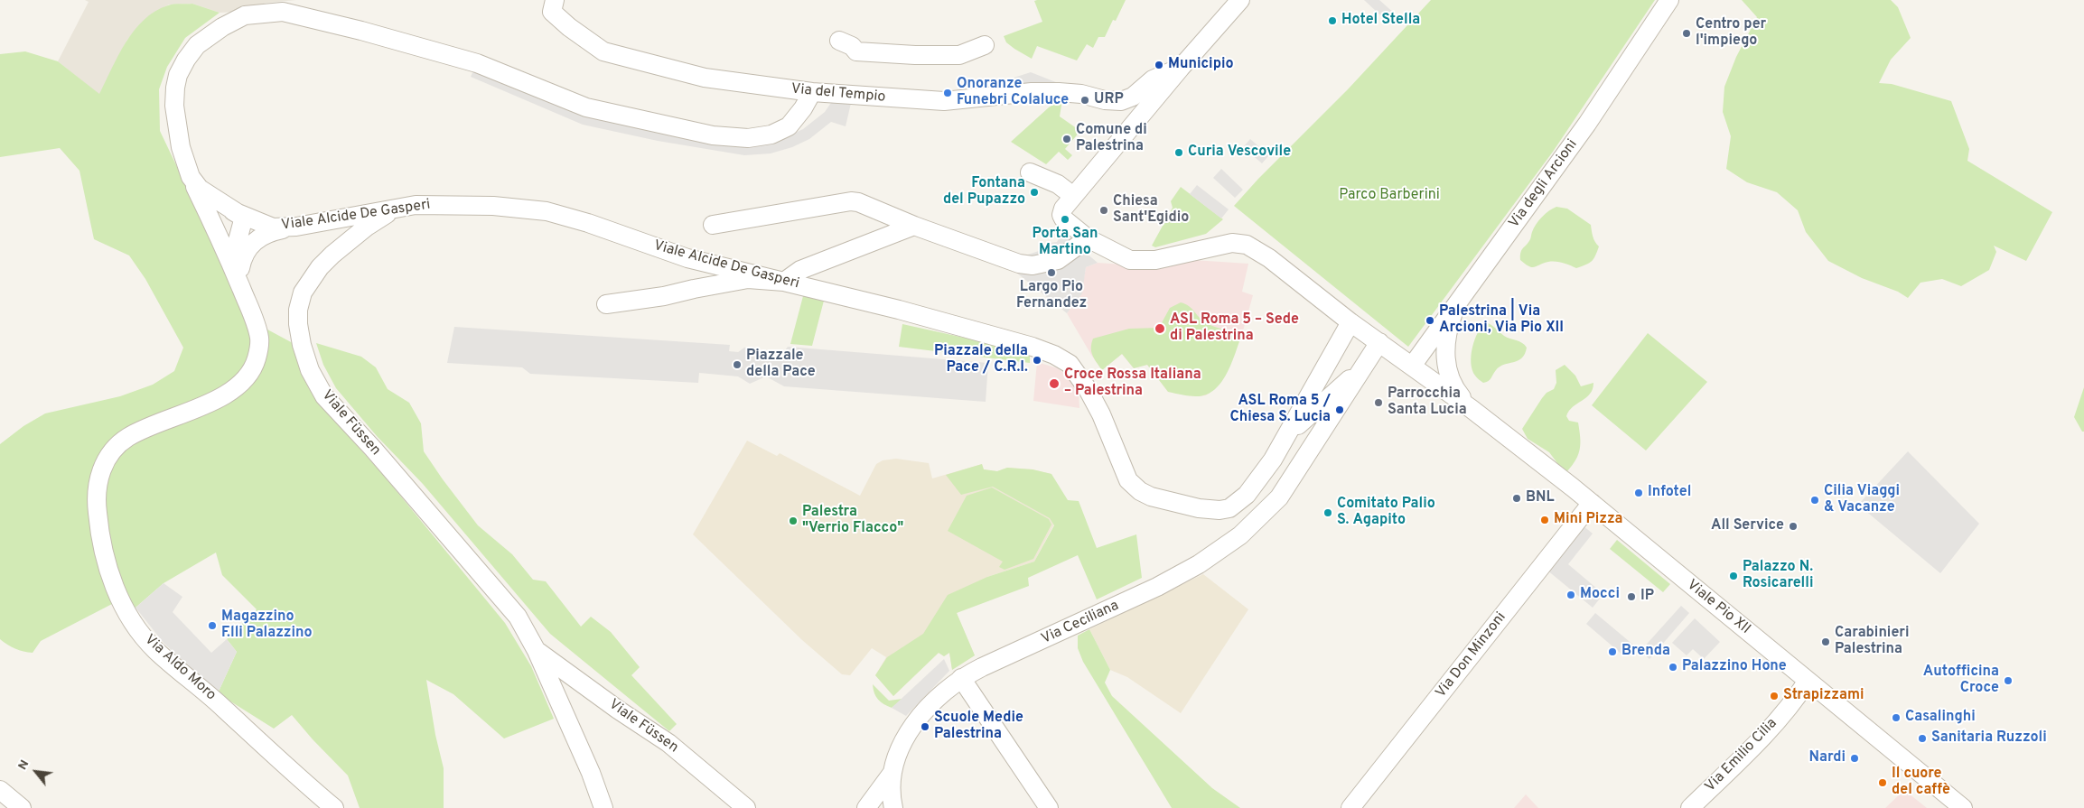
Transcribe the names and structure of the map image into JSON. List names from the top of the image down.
{
  "streets": {
    "street": [
      "Via del Tempio",
      "Via degli Arcioni",
      "Viale Alcide De Gasperi",
      "Viale Füssen",
      "Viale Pio XII",
      "Via Ceciliana",
      "Via Don Minzoni",
      "Via Aldo Moro",
      "Via Emilio Cilia"
    ]
  },
  "crossings": [
    ["Via del Tempio", "Viale Alcide De Gasperi"],
    ["Via degli Arcioni", "Viale Pio XII"],
    ["Viale Alcide De Gasperi", "Viale Füssen"],
    ["Viale Alcide De Gasperi", "Via Aldo Moro"],
    ["Viale Pio XII", "Via Don Minzoni"],
    ["Viale Pio XII", "Via Emilio Cilia"]
  ],
  "parks": ["Parco Barberini"],
  "places": [
    "Hotel Stella",
    "Centro per l'impiego",
    "Municipio",
    "Onoranze Funebri Colaluce",
    "URP",
    "Comune di Palestrina",
    "Curia Vescovile",
    "Fontana del Pupazzo",
    "Chiesa Sant'Egidio",
    "Porta San Martino",
    "Largo Pio Fernandez",
    "Palestrina | Via Arcioni, Via Pio XII",
    "ASL Roma 5 – Sede di Palestrina",
    "Piazzale della Pace / C.R.I.",
    "Piazzale della Pace",
    "Croce Rossa Italiana – Palestrina",
    "Parrocchia Santa Lucia",
    "ASL Roma 5 / Chiesa S. Lucia",
    "Infotel",
    "BNL",
    "Cilia Viaggi & Vacanze",
    "Comitato Palio S. Agapito",
    "Mini Pizza",
    "Palestra \"Verrio Flacco\"",
    "All Service",
    "Palazzo N. Rosicarelli",
    "Mocci",
    "IP",
    "Magazzino F.lli Palazzino",
    "Carabinieri Palestrina",
    "Brenda",
    "Palazzino Hone",
    "Autofficina Croce",
    "Strapizzami",
    "Casalinghi",
    "Scuole Medie Palestrina",
    "Sanitaria Ruzzoli",
    "Nardi",
    "Il cuore del caffè"
  ],
  "north": "top left"
}
